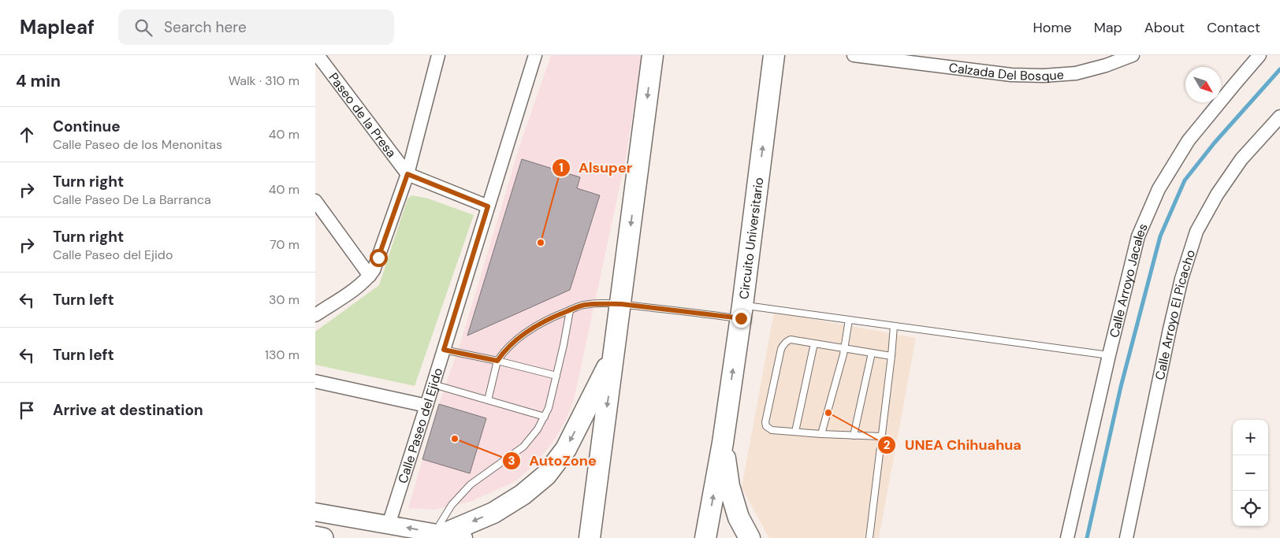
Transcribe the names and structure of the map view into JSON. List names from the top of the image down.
{
  "streets": {
    "highway": ["Circuito Universitario"],
    "street": [
      "Calzada Del Bosque",
      "Paseo de la Presa",
      "Calle Arroyo Jacales",
      "Calle Arroyo El Picacho",
      "Calle Paseo del Ejido"
    ]
  },
  "places": ["Alsuper", "UNEA Chihuahua", "AutoZone"],
  "north": "bottom right",
  "page": {
    "header": "Mapleaf",
    "search": "Search here",
    "nav": [
      "Home",
      "Map",
      "About",
      "Contact"
    ],
    "heading": ["4 min", "Walk · 310 m"],
    "list": [
      ["Continue", "Calle Paseo de los Menonitas", "40 m"],
      ["Turn right", "Calle Paseo De La Barranca", "40 m"],
      ["Turn right", "Calle Paseo del Ejido", "70 m"],
      ["Turn left", "30 m"],
      ["Turn left", "130 m"],
      "Arrive at destination"
    ],
    "map_buttons": ["+", "−"]
  }
}
